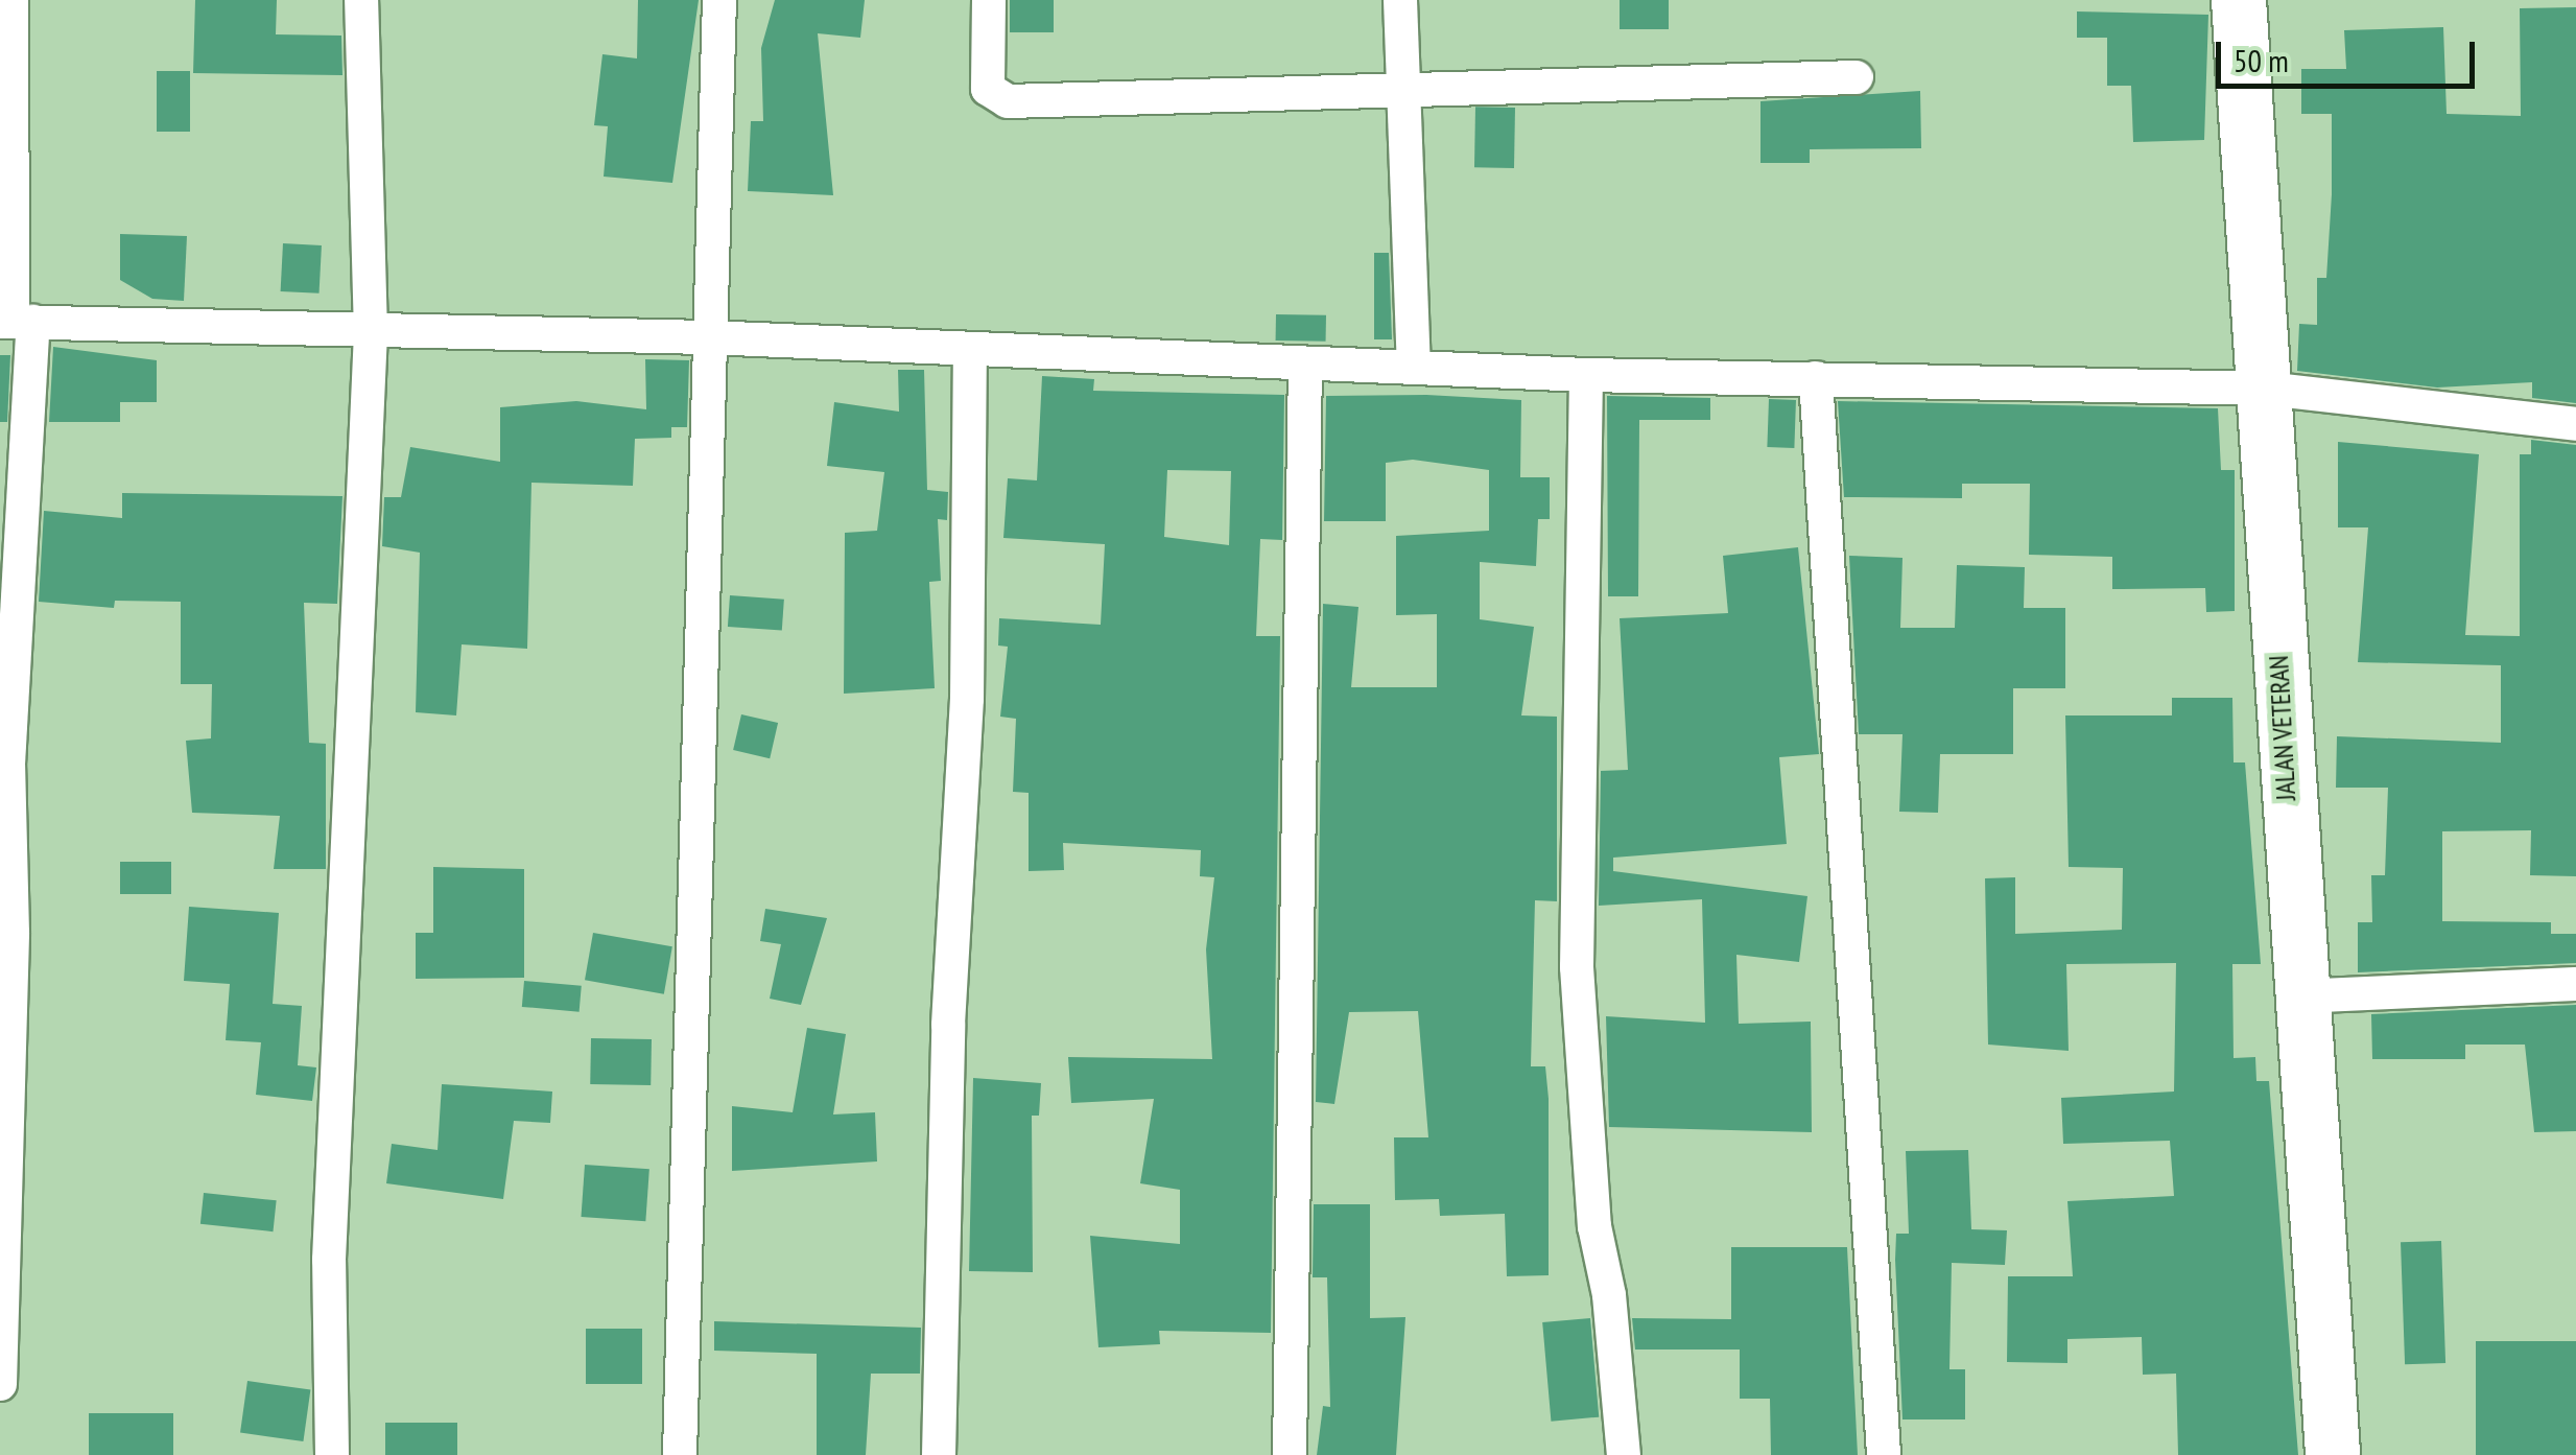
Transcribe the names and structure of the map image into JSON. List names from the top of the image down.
{
  "streets": {
    "main road": ["JALAN VETERAN"]
  },
  "scale_bar": "50 m"
}
